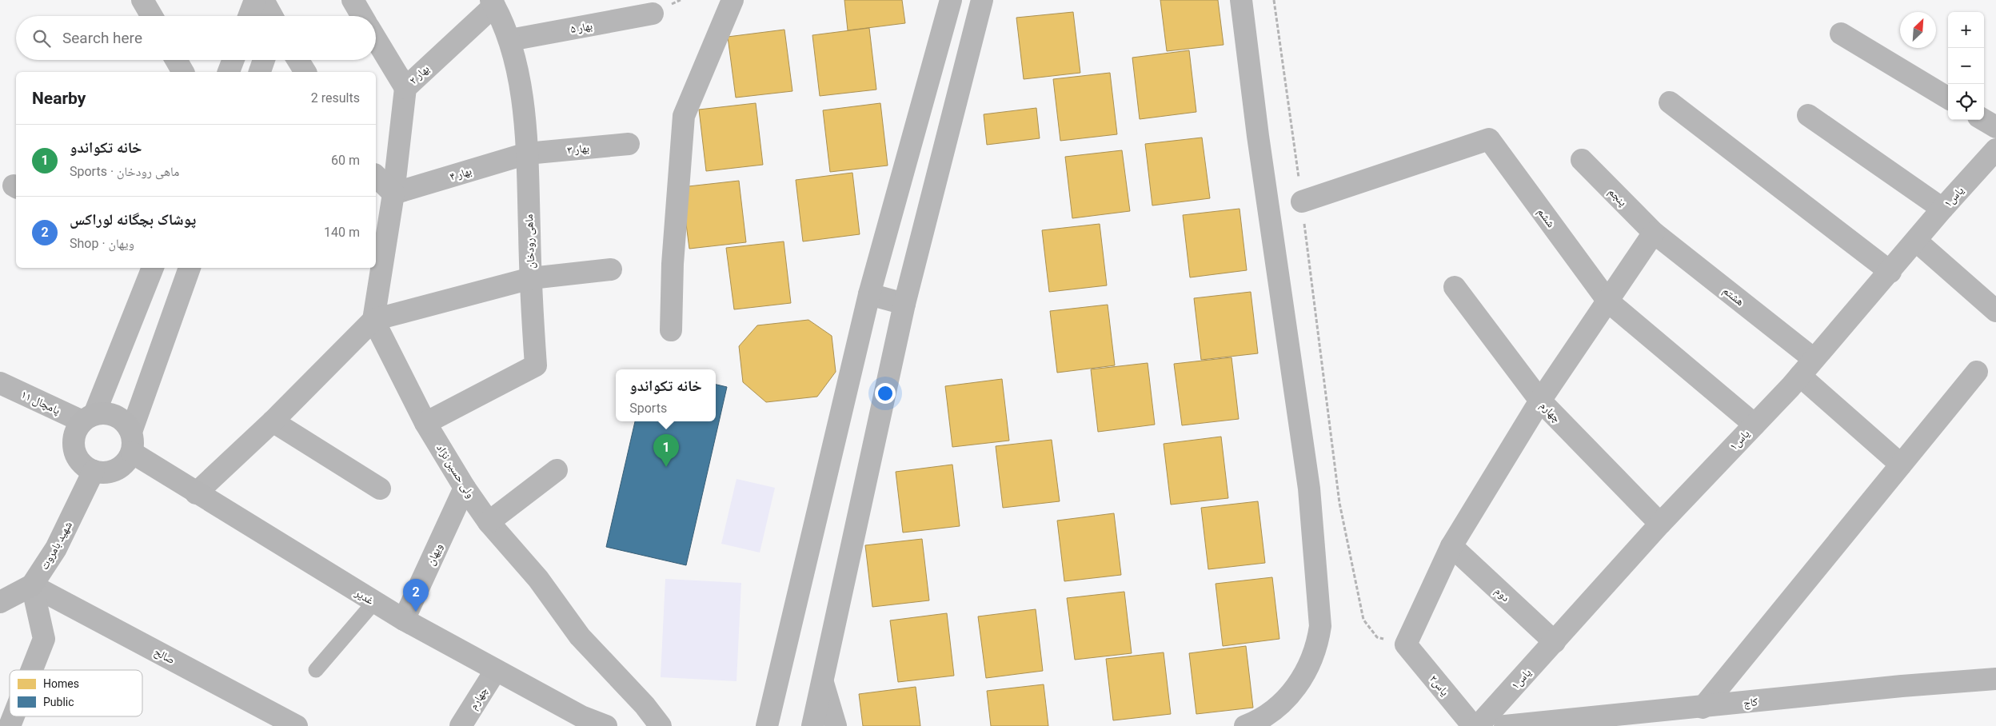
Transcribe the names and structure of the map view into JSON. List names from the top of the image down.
{
  "streets": {
    "main road": ["شهید بامروت", "غدیر"],
    "street": [
      "بهار ۵",
      "بهار ۲",
      "بهار ۳",
      "بهار ۴",
      "پنجم",
      "یاس۱",
      "ششم",
      "ماهی رودخان",
      "هشتم",
      "پامچال ۱۱",
      "چهارم",
      "ولی حسین نژاد",
      "ویهان",
      "دوم",
      "صالح",
      "یاس۲",
      "کاج"
    ]
  },
  "crossings": [
    ["بهار ۵", "ماهی رودخان"],
    ["بهار ۲", "بهار ۴"],
    ["بهار ۲", "ماهی رودخان"],
    ["بهار ۳", "بهار ۴"],
    ["بهار ۳", "ماهی رودخان"],
    ["بهار ۴", "ماهی رودخان"],
    ["پنجم", "هشتم"],
    ["یاس۱", "ششم"],
    ["یاس۱", "هشتم"],
    ["یاس۱", "چهارم"],
    ["یاس۱", "دوم"],
    ["ماهی رودخان", "ولی حسین نژاد"],
    ["پامچال ۱۱", "شهید بامروت"],
    ["پامچال ۱۱", "غدیر"],
    ["چهارم", "غدیر"],
    ["ولی حسین نژاد", "ویهان"],
    ["شهید بامروت", "غدیر"],
    ["شهید بامروت", "صالح"],
    ["ویهان", "غدیر"]
  ],
  "legend": ["Homes", "Public"],
  "north": "top right",
  "page": {
    "map_buttons": ["+", "−"],
    "search": "Search here",
    "heading": ["Nearby", "2 results"],
    "list": [
      {
        "mark": "1",
        "name": "خانه تکواندو",
        "note": "Sports · ماهی رودخان",
        "value": "60 m"
      },
      {
        "mark": "2",
        "name": "پوشاک بچگانه لوراکس",
        "note": "Shop · ویهان",
        "value": "140 m"
      }
    ],
    "popup": ["خانه تکواندو", "Sports"],
    "pins": ["1", "2"]
  }
}
